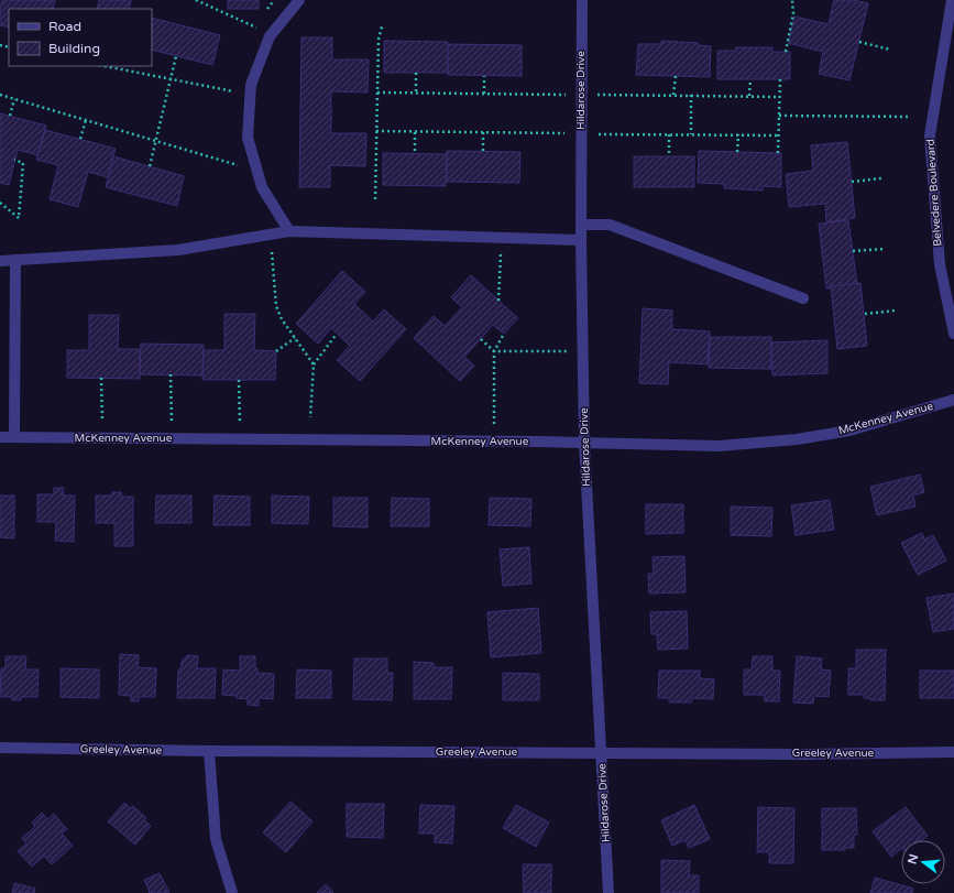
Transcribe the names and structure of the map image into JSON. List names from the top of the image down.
{
  "streets": {
    "street": [
      "Hildarose Drive",
      "Belvedere Boulevard",
      "McKenney Avenue",
      "Greeley Avenue"
    ]
  },
  "crossings": [
    ["Hildarose Drive", "McKenney Avenue"],
    ["Hildarose Drive", "Greeley Avenue"]
  ],
  "legend": ["Road", "Building"],
  "north": "left"
}
